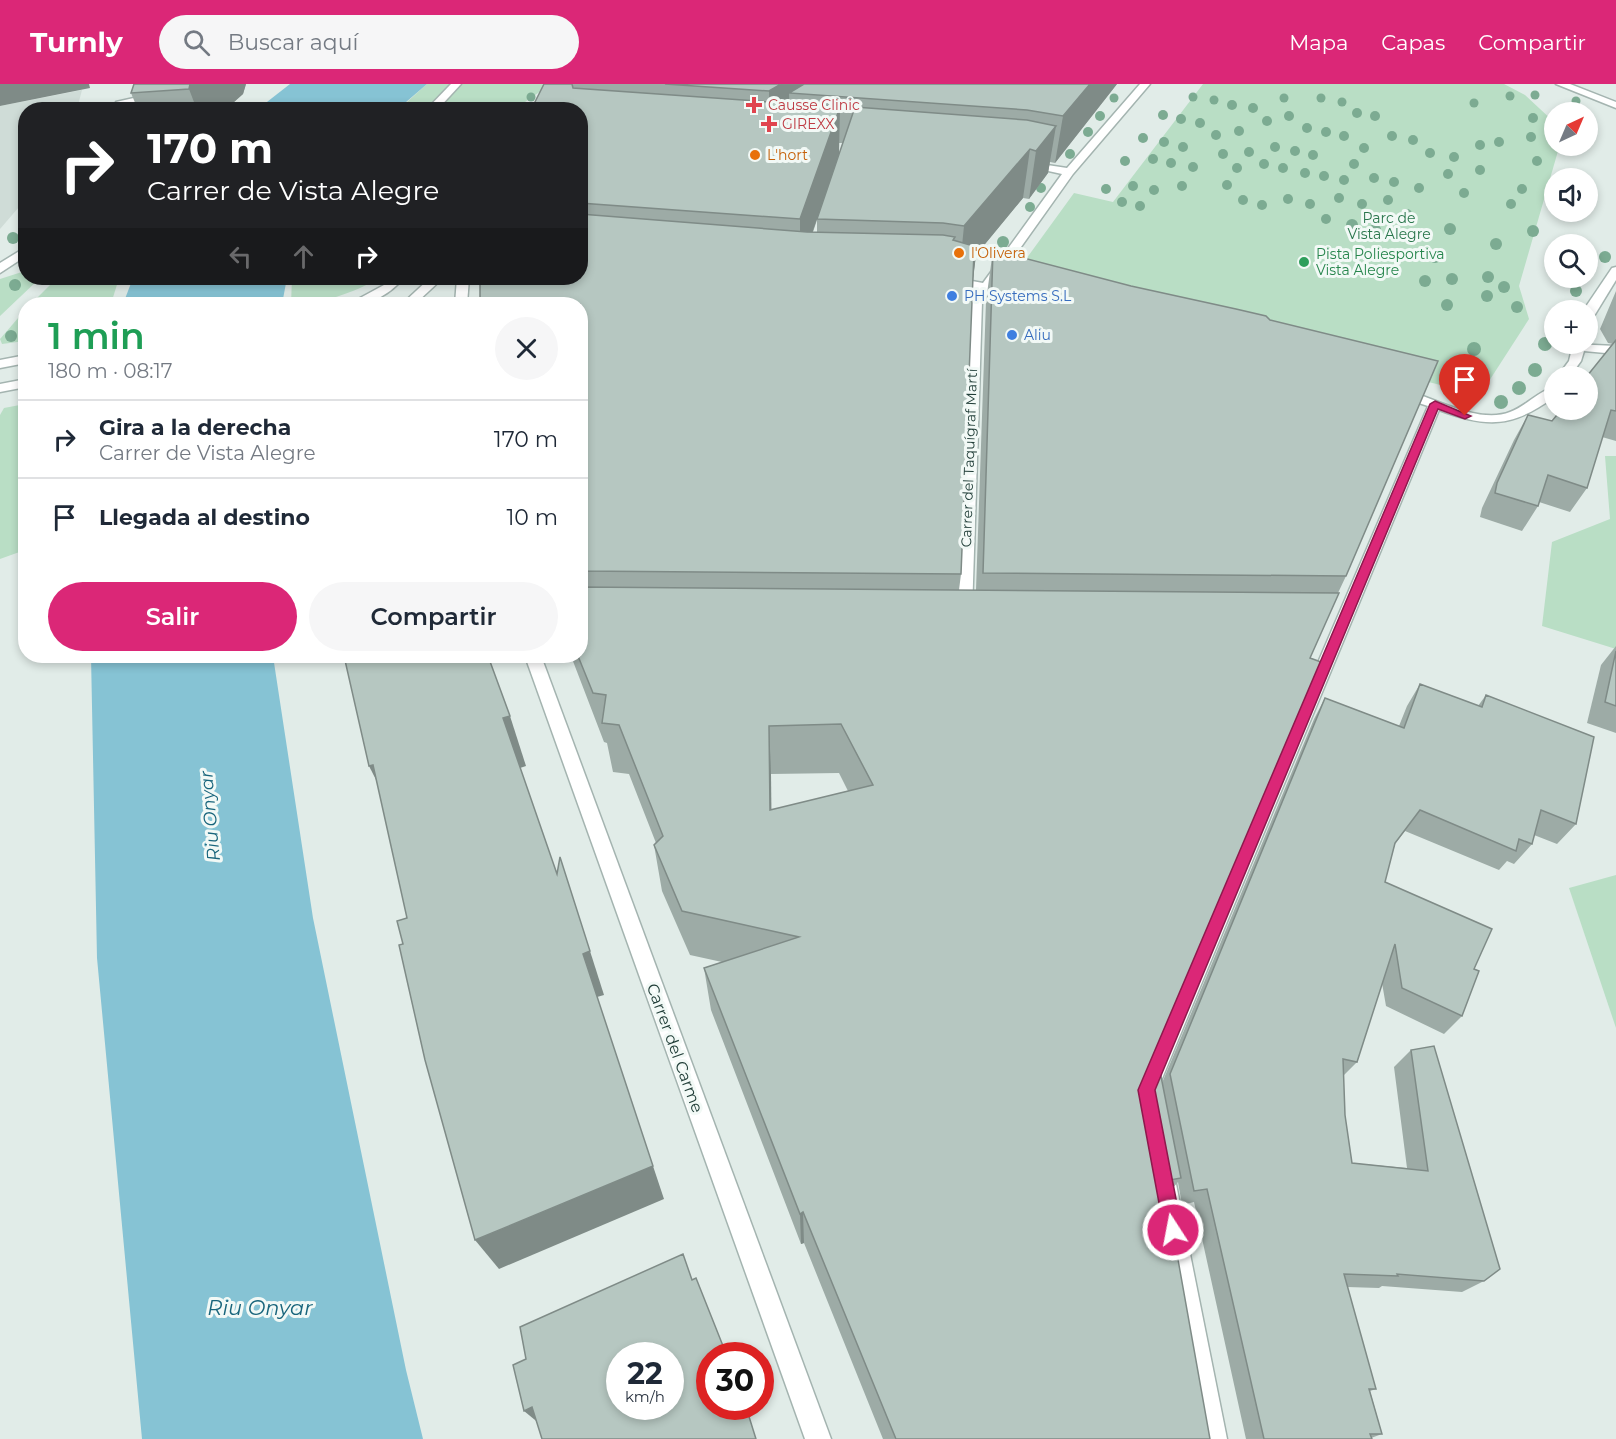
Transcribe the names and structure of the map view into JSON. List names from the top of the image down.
{
  "streets": {
    "street": ["Carrer del Taquígraf Martí", "Carrer del Carme"]
  },
  "water": ["Riu Onyar"],
  "parks": ["Parc de Vista Alegre"],
  "places": {
    "health": ["Causse Clinic", "GIREXX"],
    "other": [
      "L'hort",
      "l'Olivera",
      "Pista Poliesportiva Vista Alegre",
      "PH Systems S.L",
      "Aliu"
    ]
  },
  "north": "top right",
  "page": {
    "header": "Turnly",
    "search": "Buscar aquí",
    "nav": ["Mapa", "Capas", "Compartir"],
    "map_buttons": ["+", "−"],
    "turn": ["170 m", "Carrer de Vista Alegre"],
    "heading": ["1 min", "180 m · 08:17"],
    "list": [
      {
        "name": "Gira a la derecha",
        "note": "Carrer de Vista Alegre",
        "value": "170 m"
      },
      {
        "name": "Llegada al destino",
        "value": "10 m"
      }
    ],
    "buttons": ["Salir", "Compartir"],
    "speed": "22 km/h",
    "limit": "30"
  }
}
